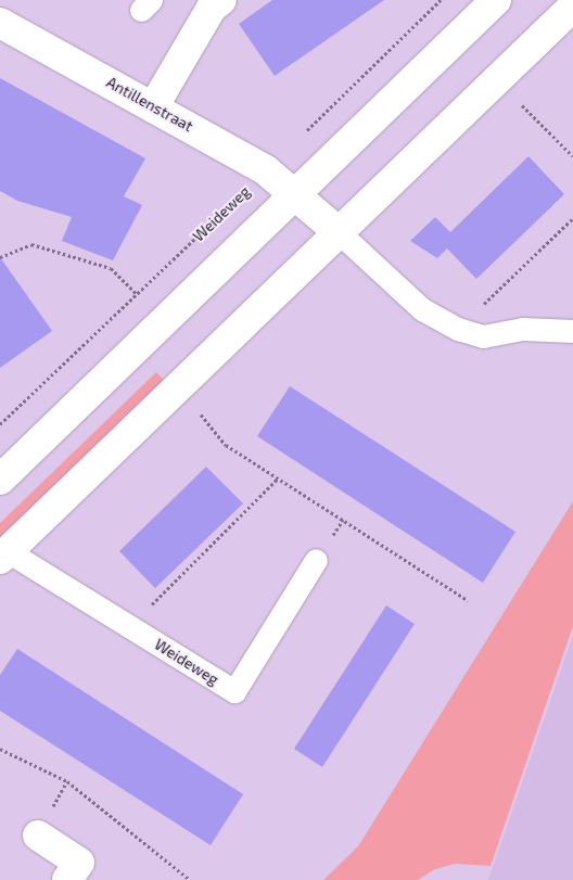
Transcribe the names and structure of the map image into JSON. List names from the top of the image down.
{
  "streets": {
    "street": ["Antillenstraat", "Weideweg"]
  },
  "crossings": [
    ["Antillenstraat", "Weideweg"]
  ]
}
